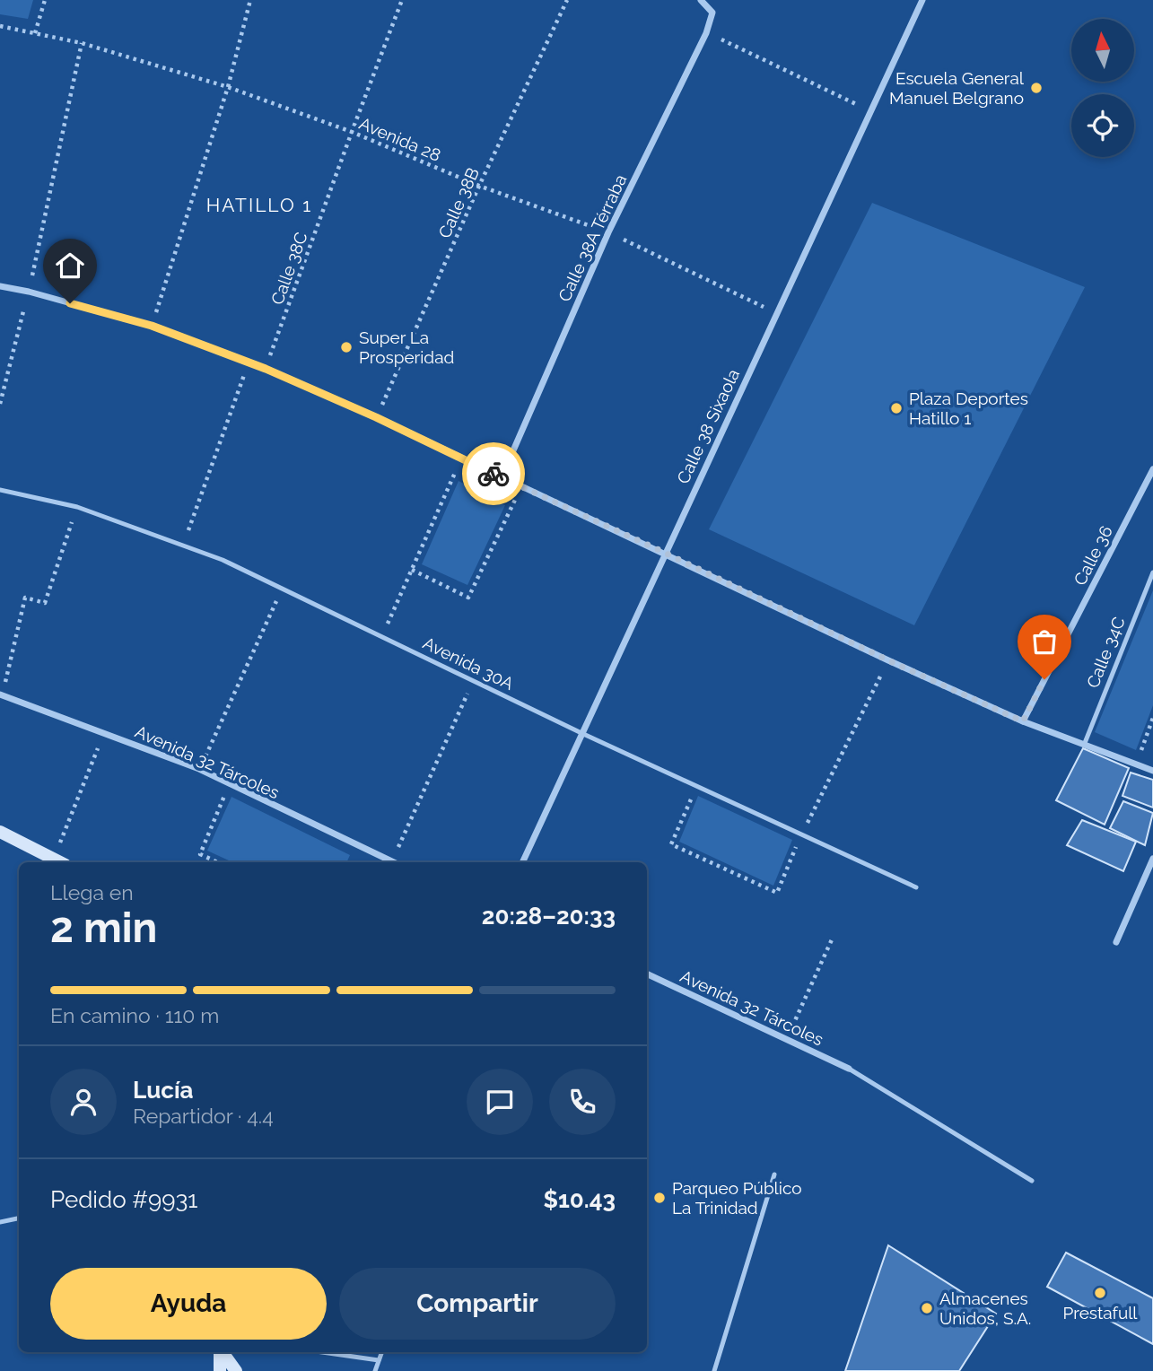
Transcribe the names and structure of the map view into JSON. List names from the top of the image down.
{
  "streets": {
    "street": [
      "Calle 38A Térraba",
      "Calle 38 Sixaola",
      "Calle 36",
      "Avenida 32 Tárcoles"
    ],
    "lane": ["Calle 34C", "Avenida 30A"],
    "path": ["Avenida 28", "Calle 38B", "Calle 38C"]
  },
  "crossings": [
    ["Avenida 28", "Calle 38B"],
    ["Avenida 28", "Calle 38A Térraba"],
    ["Avenida 28", "Calle 38C"],
    ["Avenida 28", "Calle 38 Sixaola"],
    ["Calle 38 Sixaola", "Avenida 30A"]
  ],
  "districts": ["HATILLO 1"],
  "places": [
    "Escuela General Manuel Belgrano",
    "Super La Prosperidad",
    "Plaza Deportes Hatillo 1",
    "Parqueo Público La Trinidad",
    "Prestafull",
    "Almacenes Unidos, S.A."
  ],
  "north": "top",
  "page": {
    "heading": ["2 min", "Llega en", "20:28–20:33"],
    "panel": [
      "Lucía",
      "Repartidor · 4.4",
      "Pedido #9931",
      "$10.43"
    ],
    "bar": "En camino · 110 m",
    "buttons": ["Ayuda", "Compartir"]
  }
}
